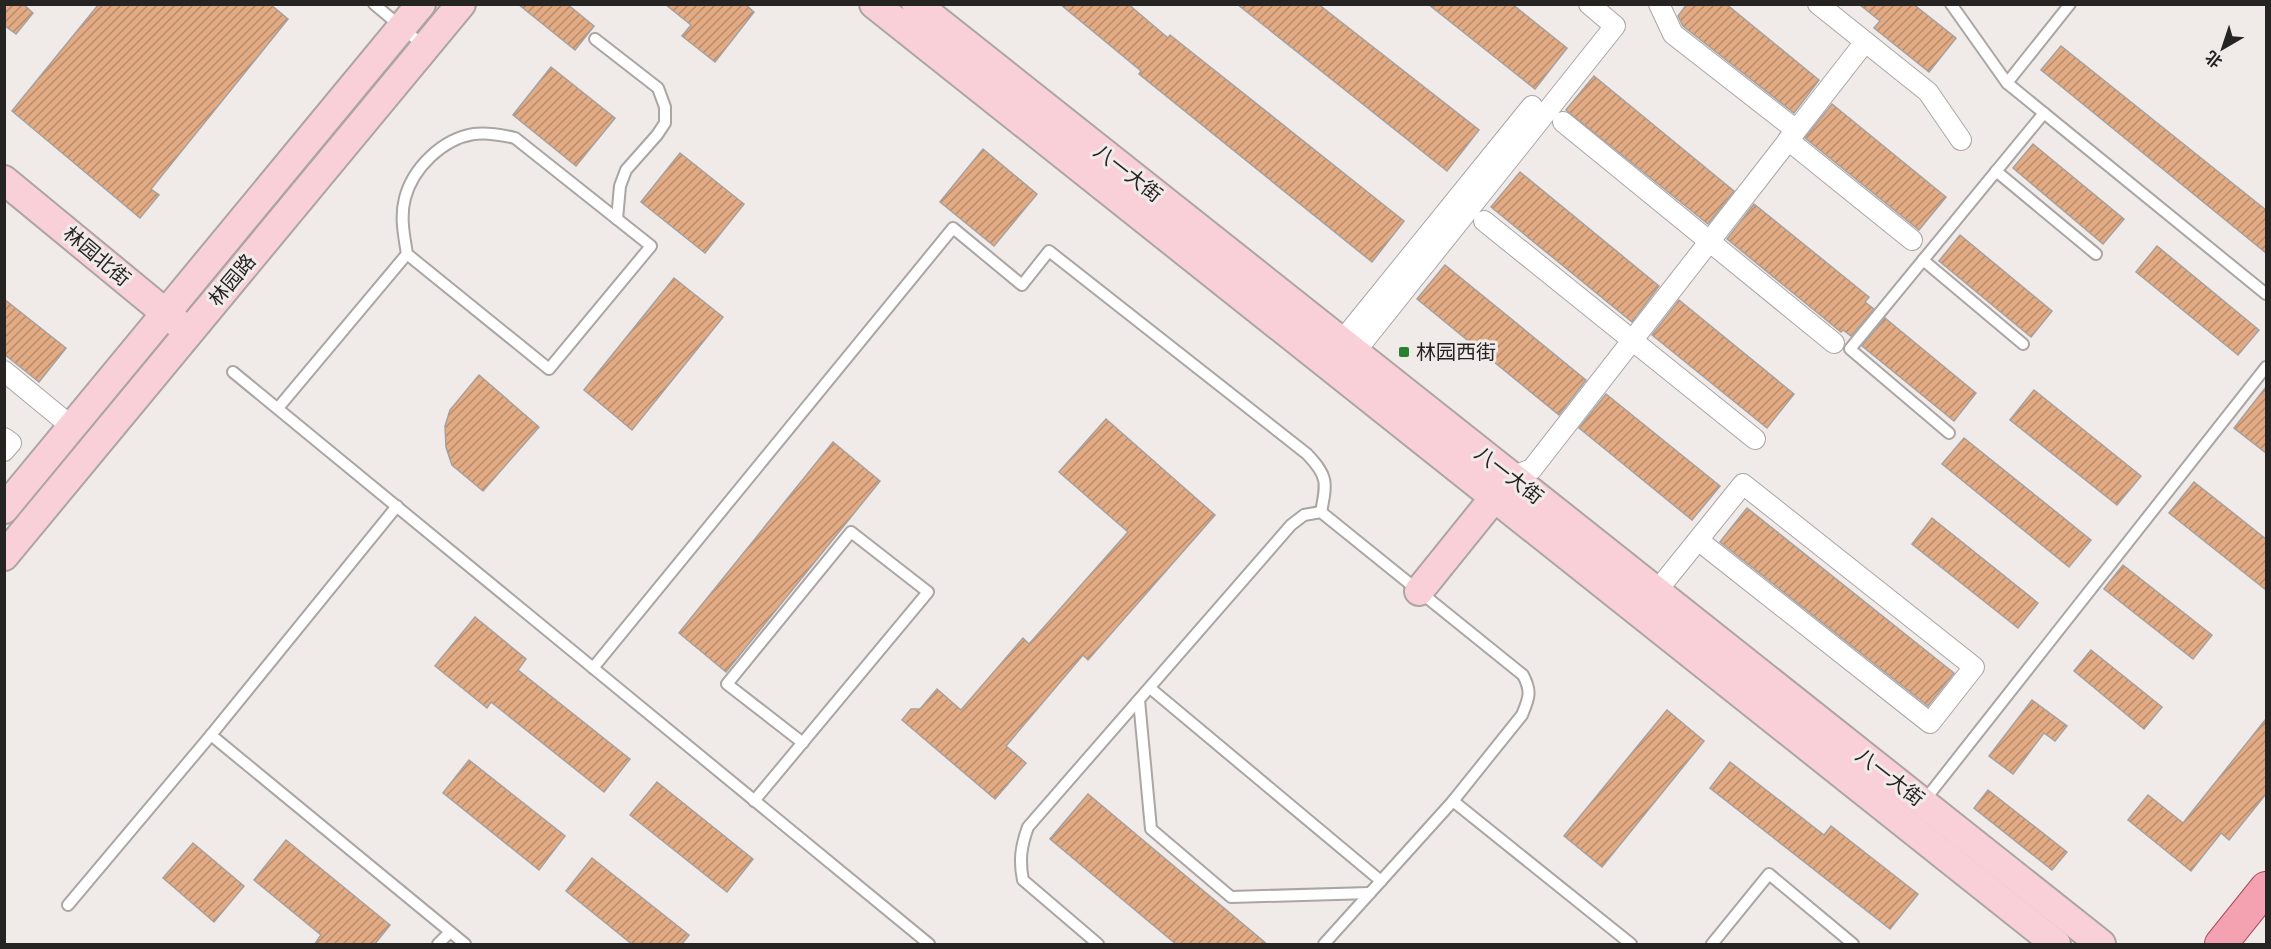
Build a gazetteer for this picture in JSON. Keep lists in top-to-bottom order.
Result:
{
  "streets": {
    "main road": ["八一大街", "林园北街", "林园路"]
  },
  "crossings": [
    ["林园北街", "林园路"]
  ],
  "places": {
    "transit": ["林园西街"]
  },
  "north": "bottom left"
}
